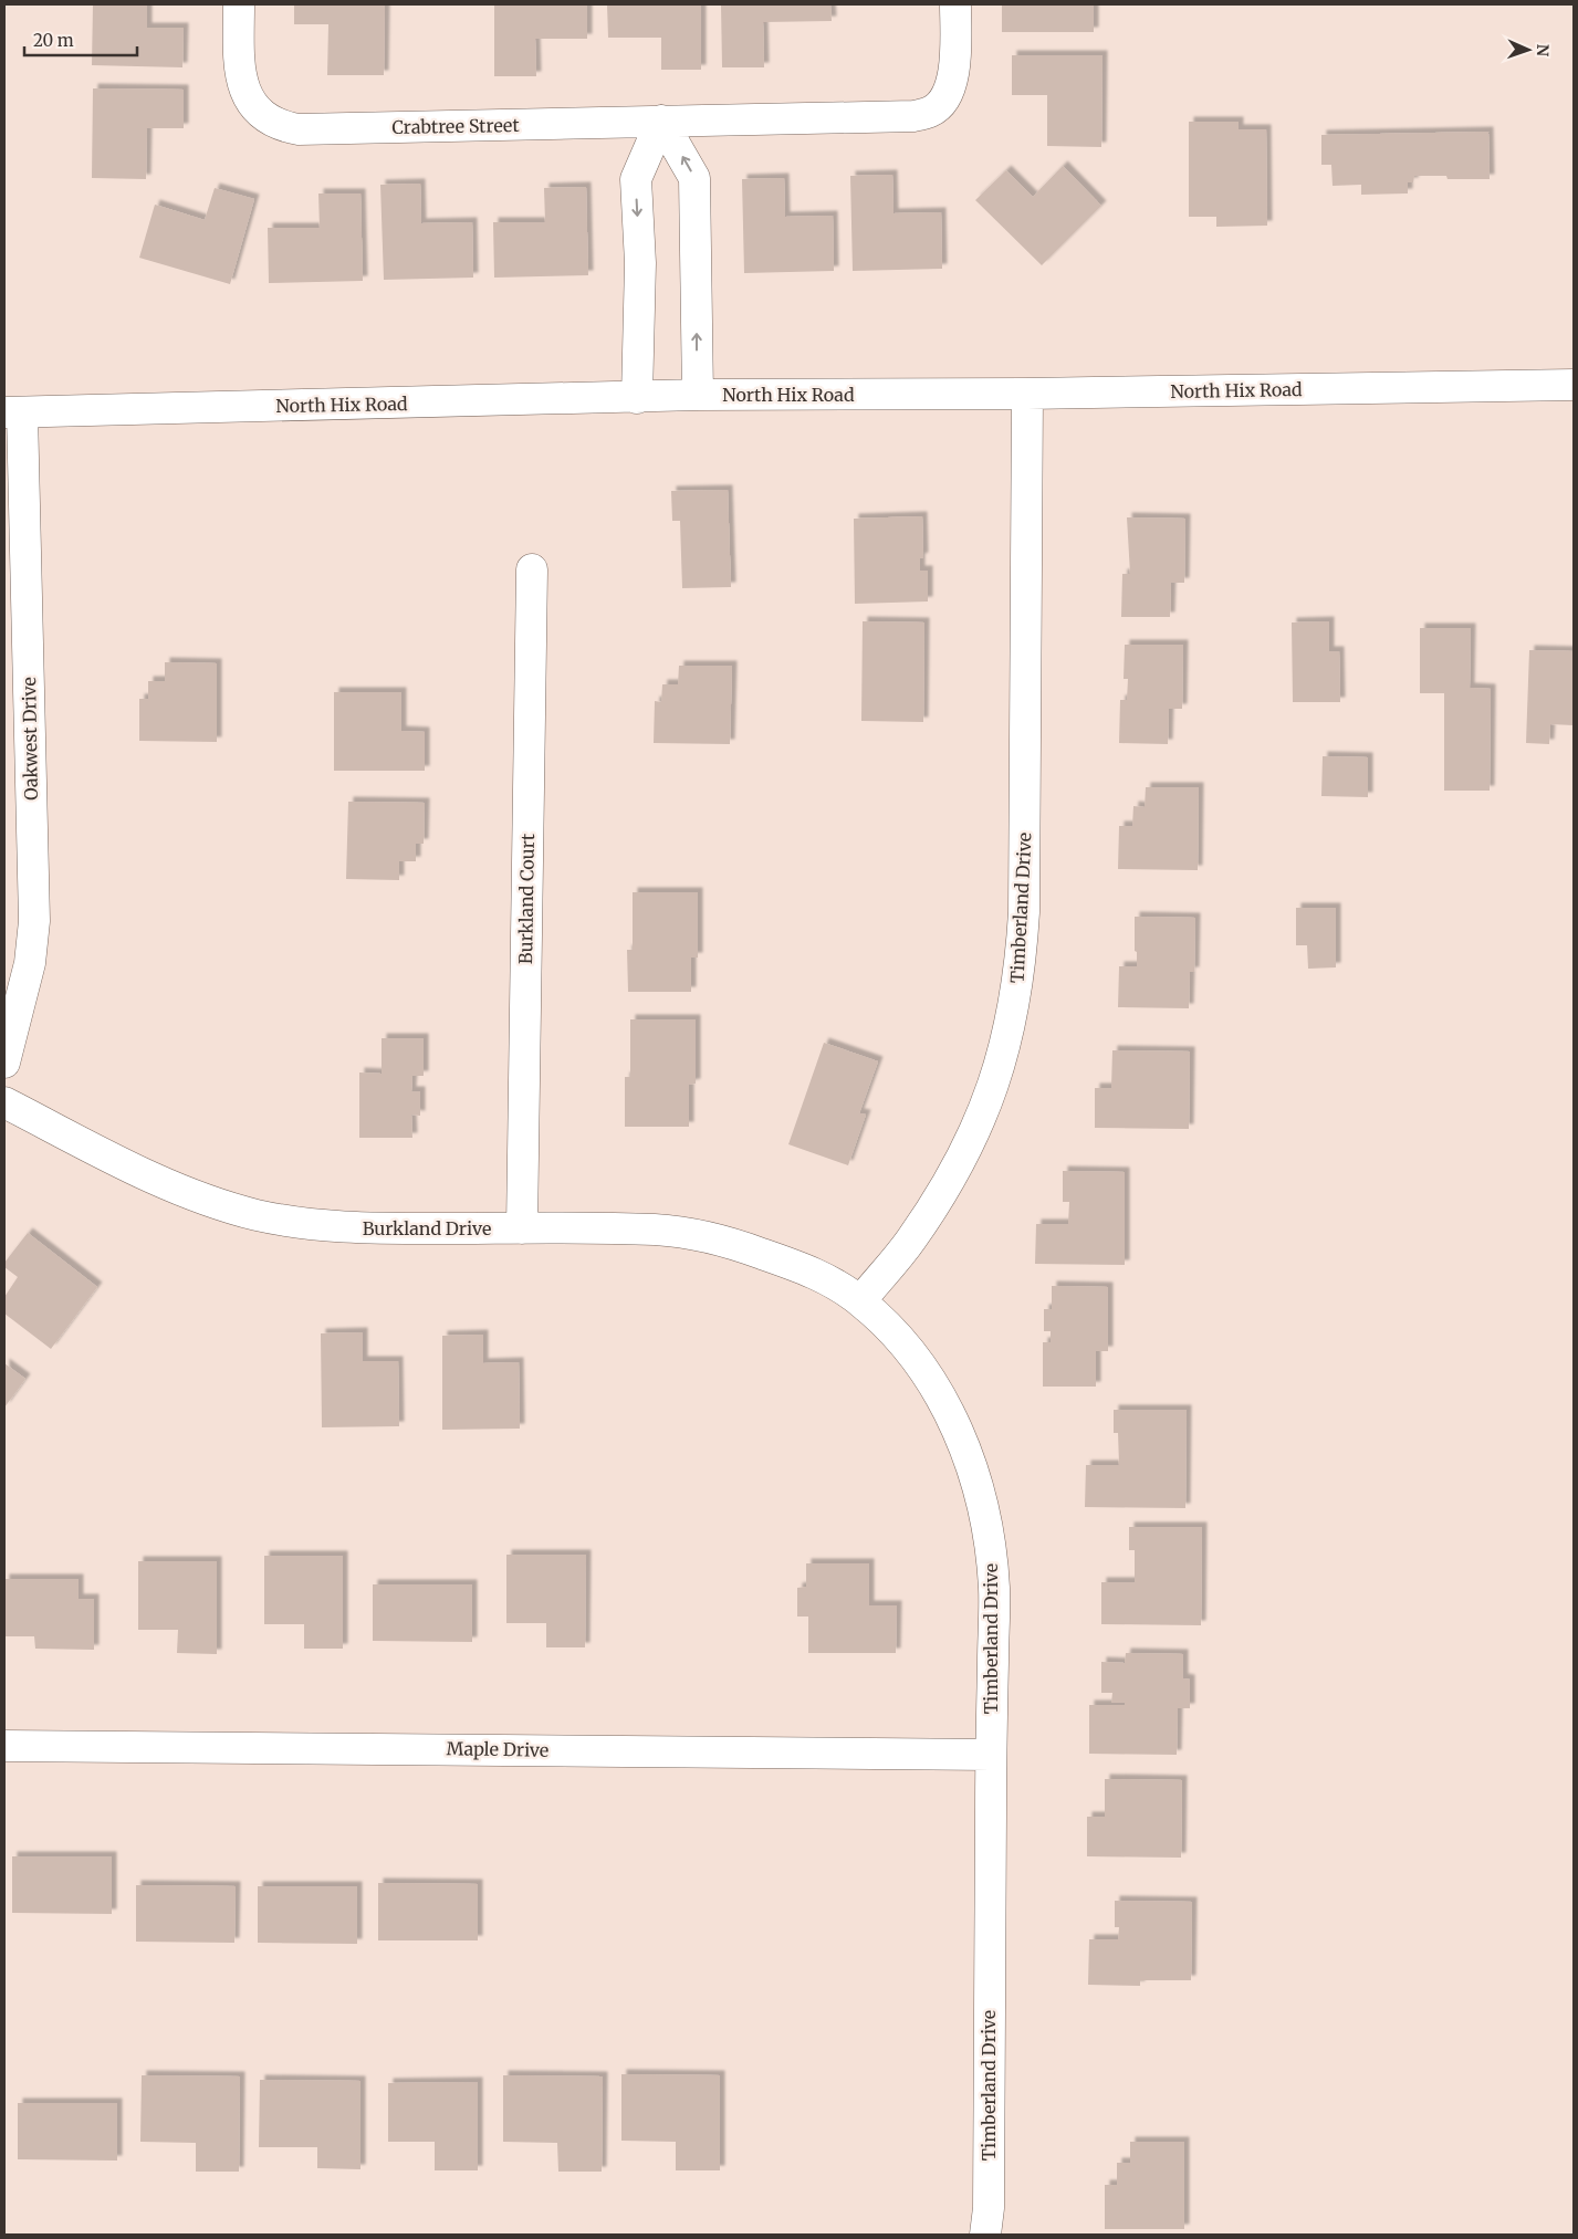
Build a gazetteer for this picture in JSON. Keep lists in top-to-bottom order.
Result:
{
  "streets": {
    "street": [
      "Crabtree Street",
      "North Hix Road",
      "Oakwest Drive",
      "Burkland Court",
      "Timberland Drive",
      "Burkland Drive",
      "Maple Drive"
    ]
  },
  "crossings": [
    ["North Hix Road", "Oakwest Drive"],
    ["North Hix Road", "Timberland Drive"],
    ["Burkland Court", "Burkland Drive"],
    ["Timberland Drive", "Burkland Drive"],
    ["Timberland Drive", "Maple Drive"]
  ],
  "scale_bar": "20 m",
  "north": "right"
}
